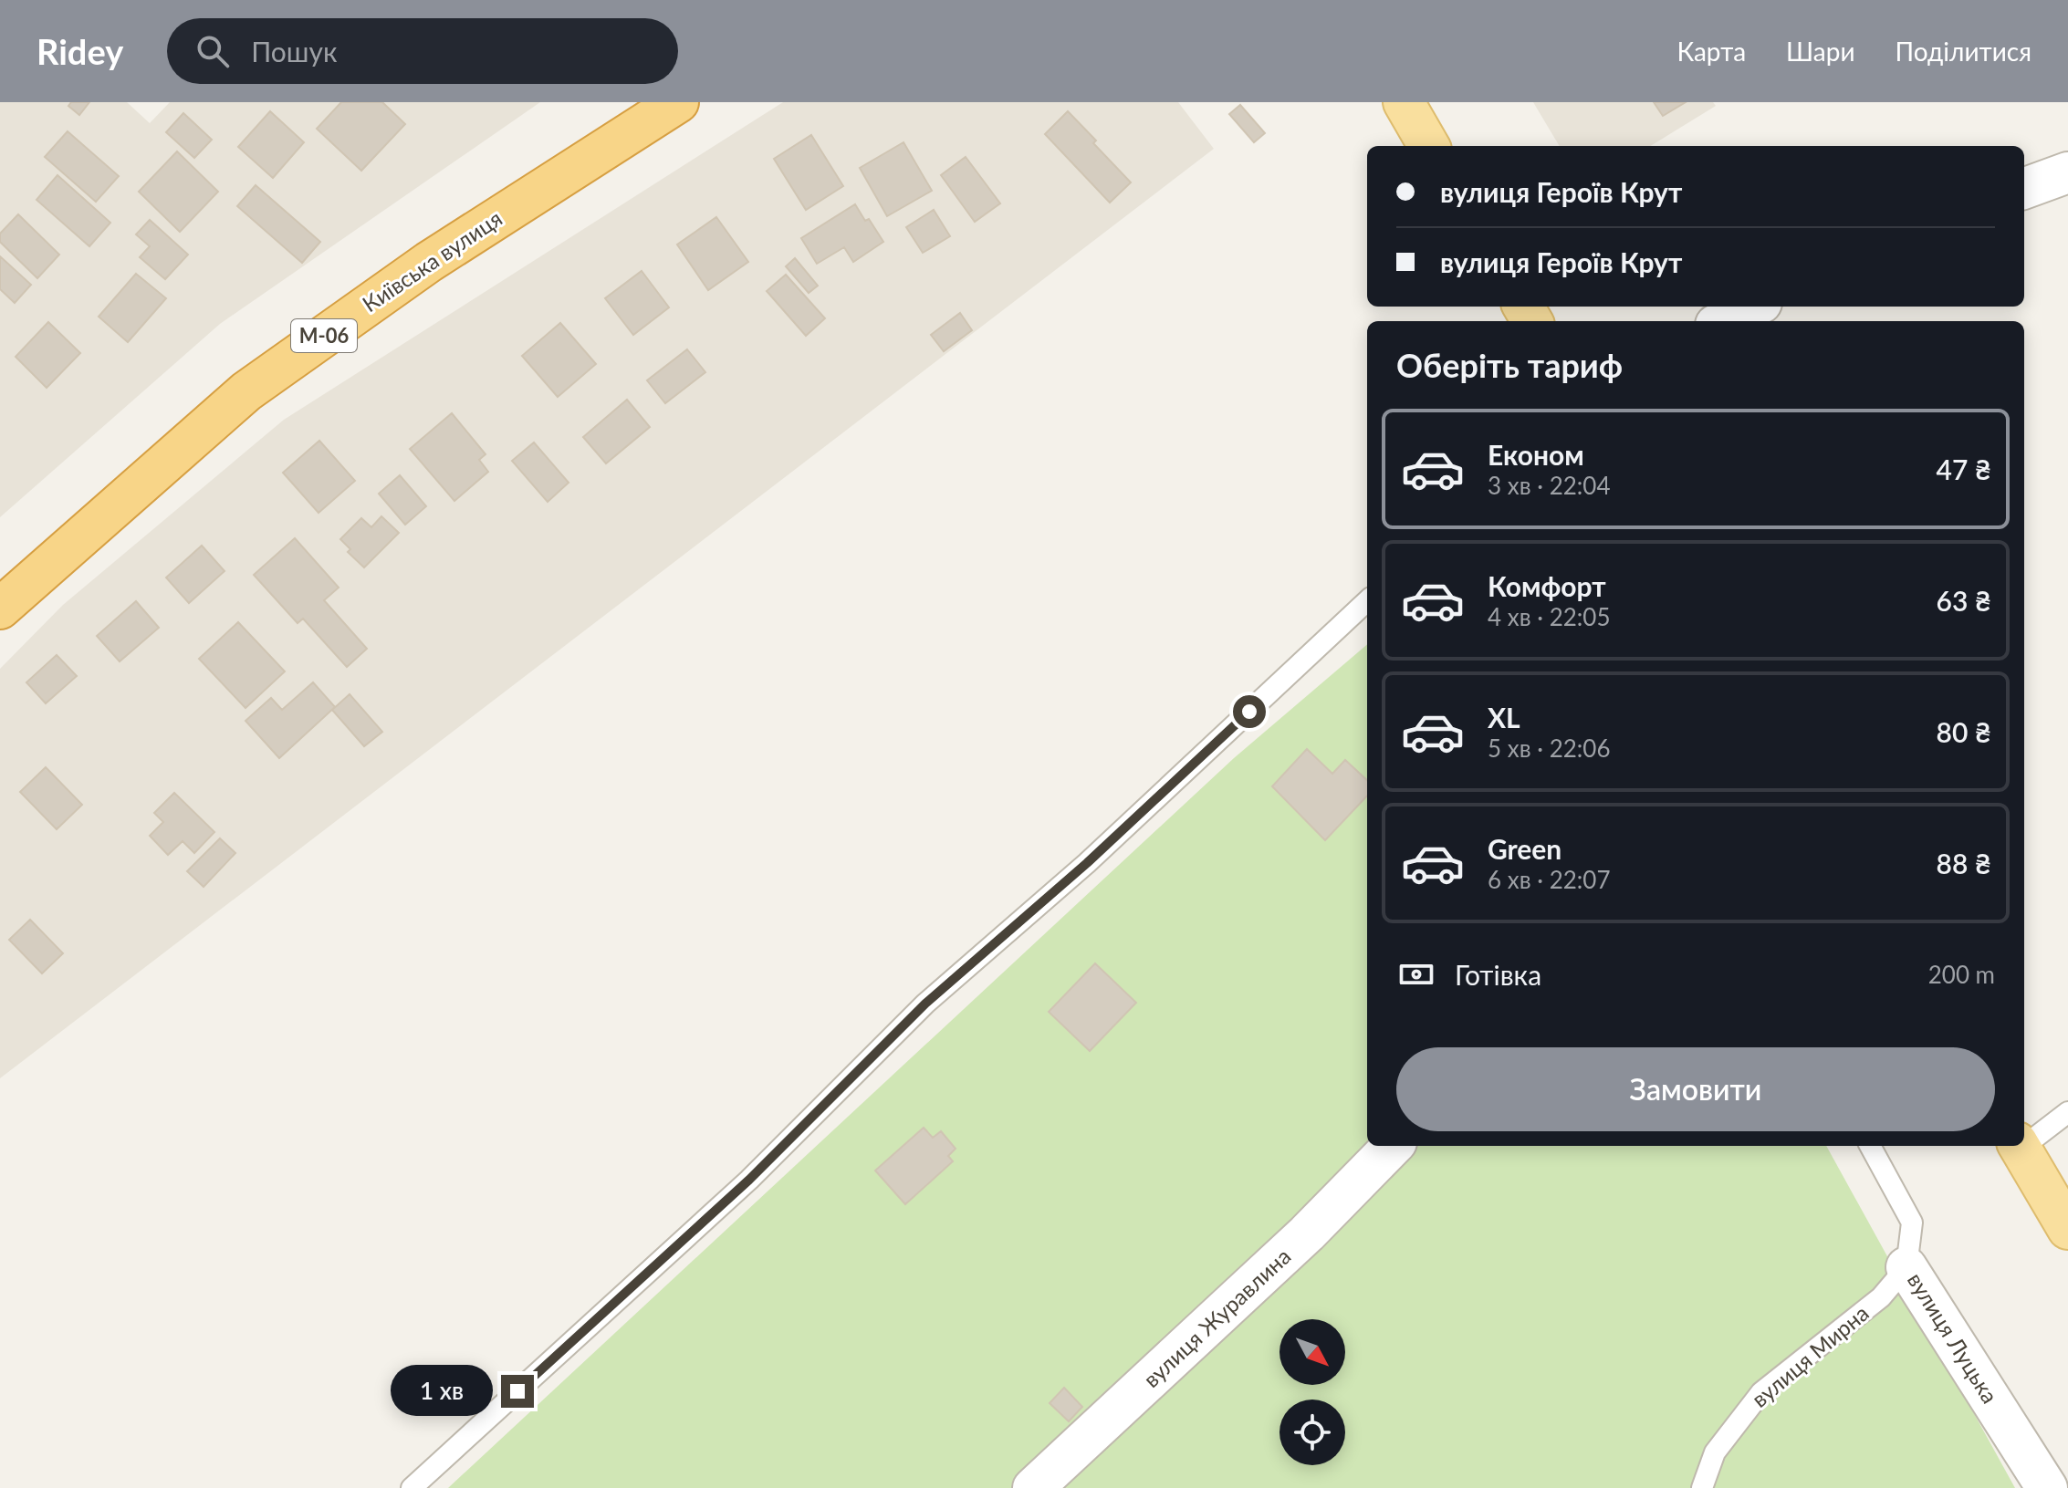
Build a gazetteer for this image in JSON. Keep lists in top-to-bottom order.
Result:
{
  "streets": {
    "highway": ["Київська вулиця", "М-06"],
    "street": ["вулиця Журавлина", "вулиця Луцька"],
    "lane": ["вулиця Мирна"]
  },
  "crossings": [
    ["вулиця Луцька", "вулиця Мирна"]
  ],
  "north": "bottom right",
  "page": {
    "header": "Ridey",
    "search": "Пошук",
    "nav": ["Карта", "Шари", "Поділитися"],
    "banner": ["вулиця Героїв Крут", "вулиця Героїв Крут"],
    "heading": "Оберіть тариф",
    "list": [
      {
        "name": "Економ",
        "note": "3 хв · 22:04",
        "value": "47 ₴"
      },
      {
        "name": "Комфорт",
        "note": "4 хв · 22:05",
        "value": "63 ₴"
      },
      {
        "name": "XL",
        "note": "5 хв · 22:06",
        "value": "80 ₴"
      },
      {
        "name": "Green",
        "note": "6 хв · 22:07",
        "value": "88 ₴"
      }
    ],
    "pay": ["Готівка", "200 m"],
    "buttons": "Замовити",
    "bubble": "1 хв"
  }
}
